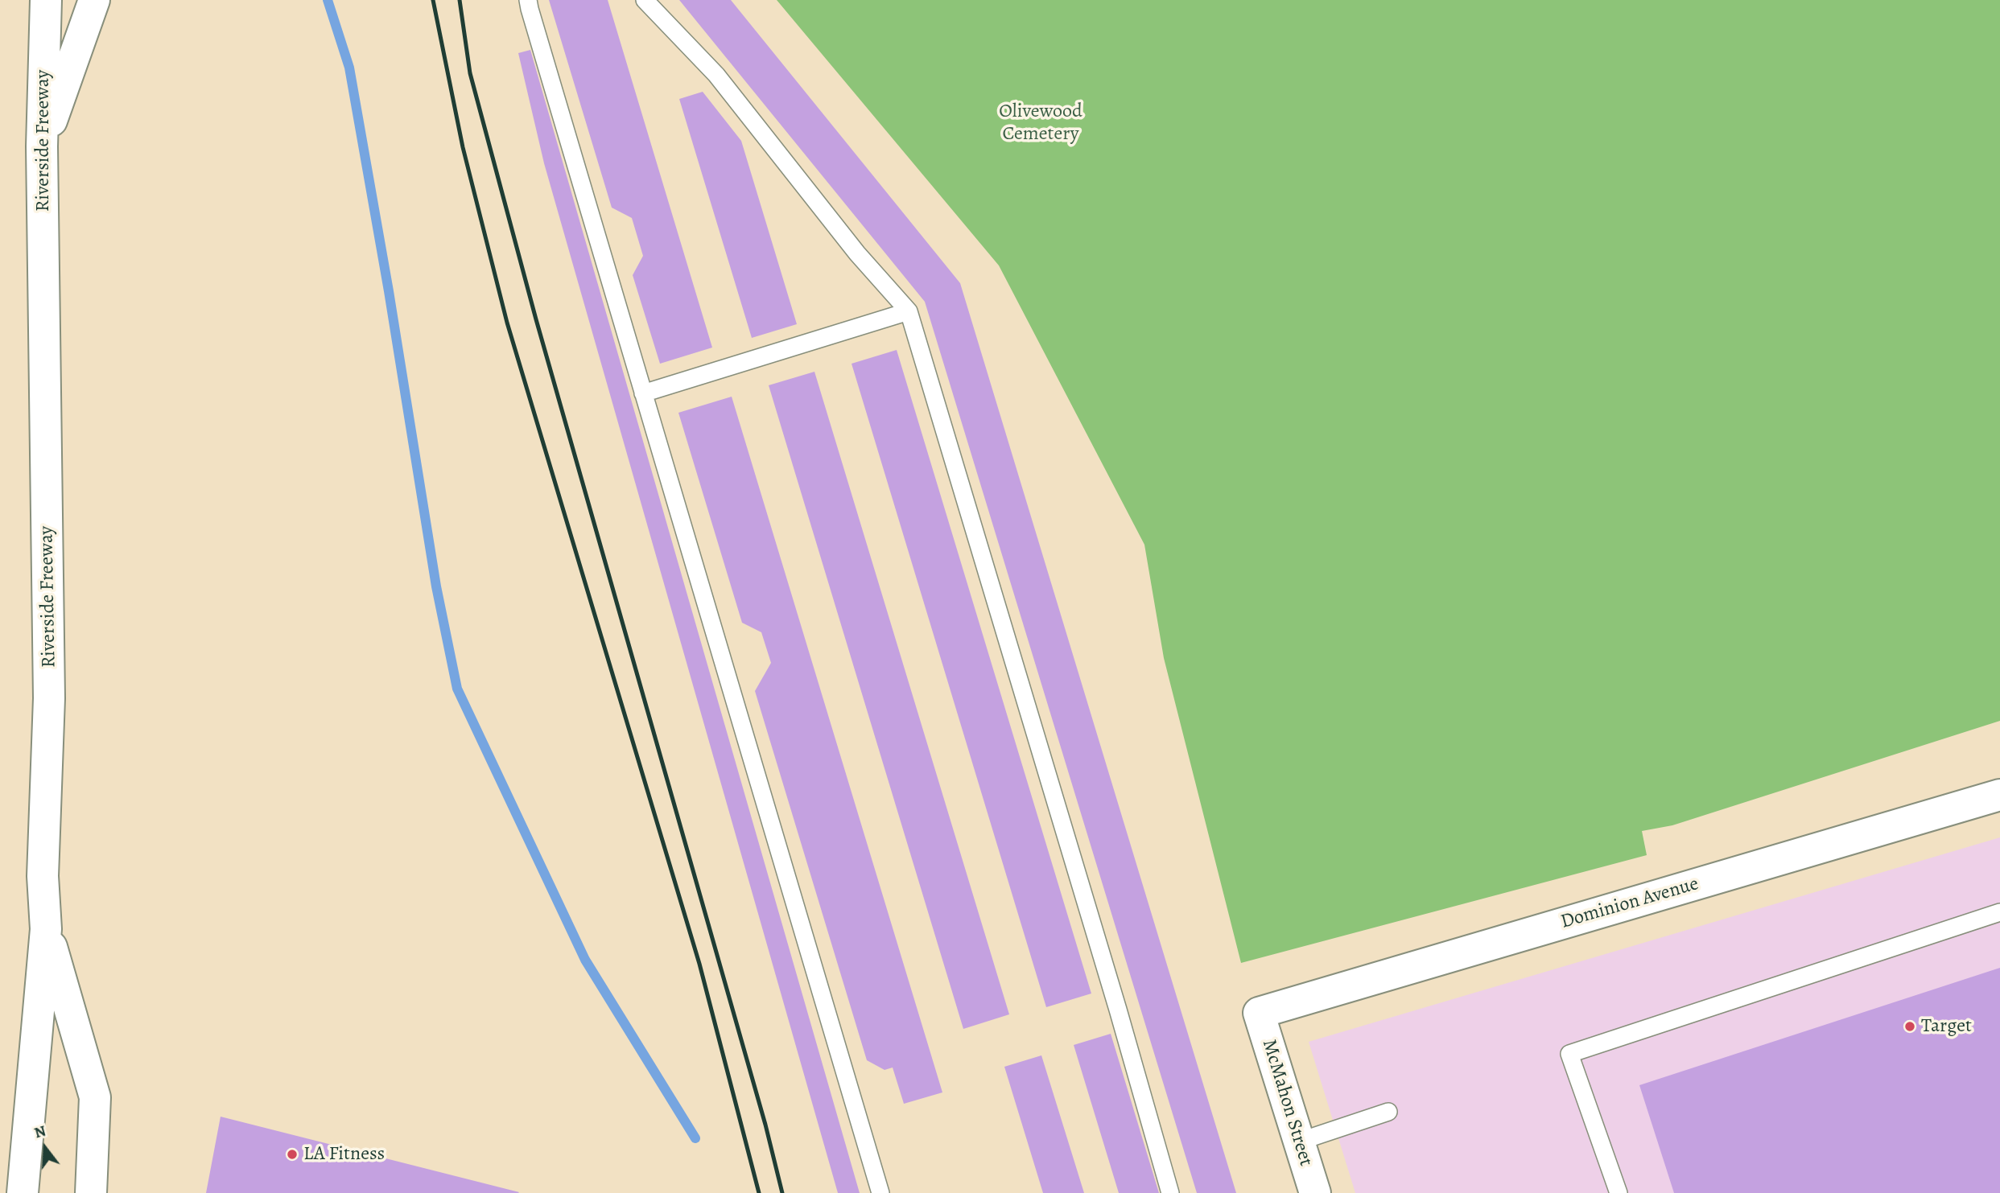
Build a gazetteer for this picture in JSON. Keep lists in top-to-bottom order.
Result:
{
  "streets": {
    "main road": ["Riverside Freeway", "Dominion Avenue", "McMahon Street"]
  },
  "crossings": [
    ["Dominion Avenue", "McMahon Street"]
  ],
  "parks": ["Olivewood Cemetery"],
  "places": ["Target", "LA Fitness"],
  "north": "top"
}
